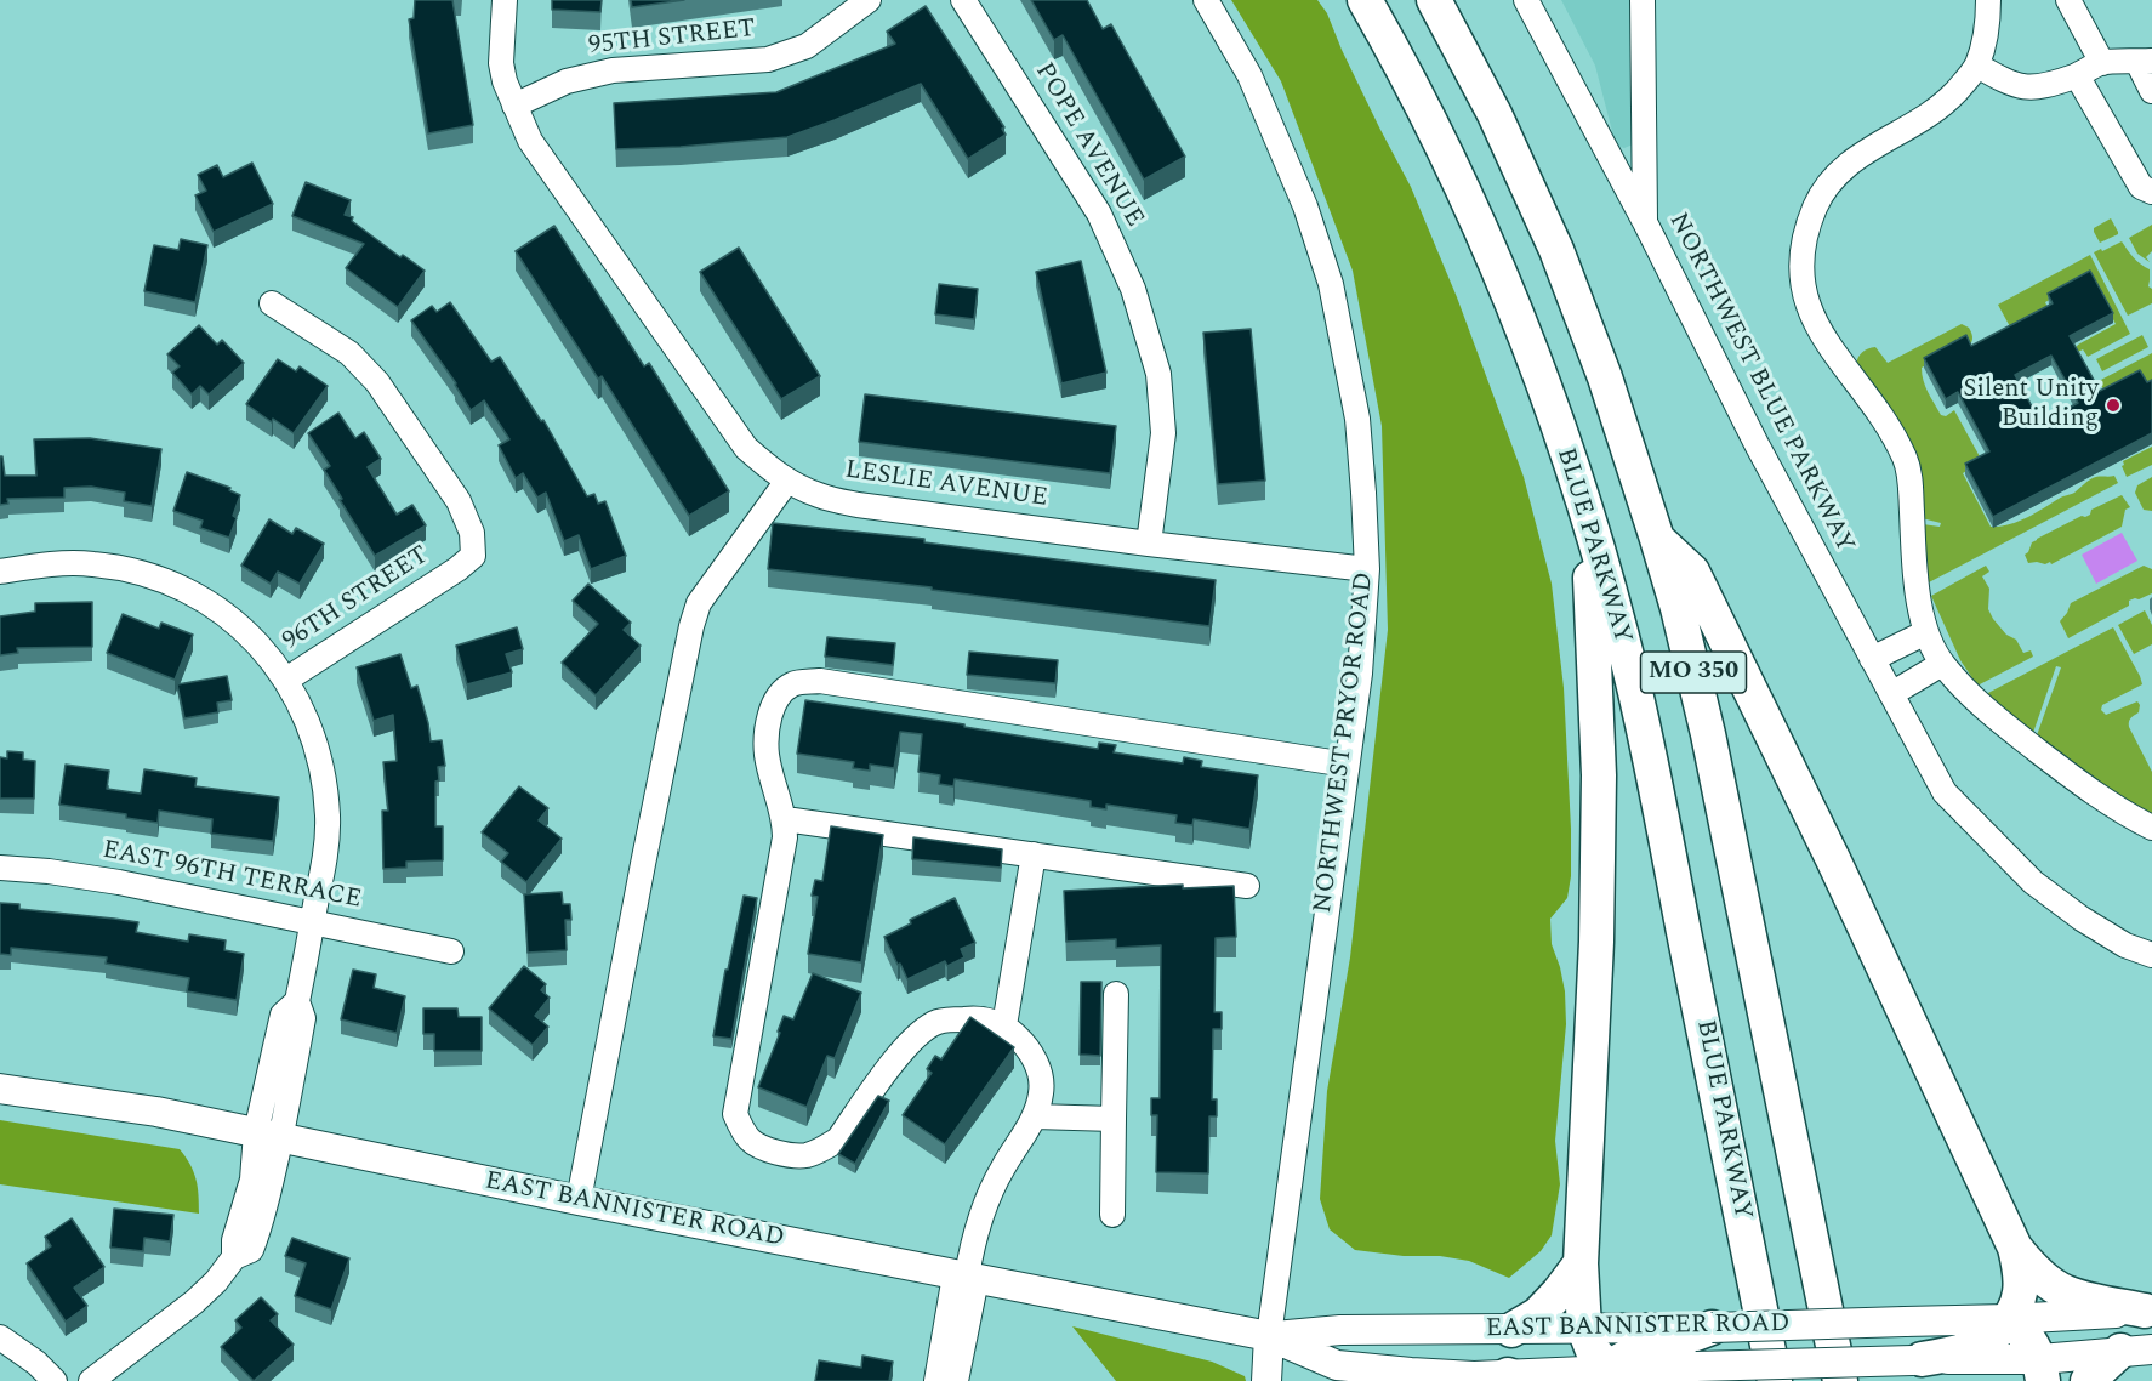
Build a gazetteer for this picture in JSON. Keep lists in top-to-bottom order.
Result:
{
  "streets": {
    "highway": ["BLUE PARKWAY", "MO 350"],
    "main road": ["NORTHWEST PRYOR ROAD", "EAST BANNISTER ROAD"],
    "street": [
      "95TH STREET",
      "POPE AVENUE",
      "NORTHWEST BLUE PARKWAY",
      "LESLIE AVENUE",
      "96TH STREET",
      "EAST 96TH TERRACE"
    ]
  },
  "crossings": [
    ["95TH STREET", "LESLIE AVENUE"],
    ["POPE AVENUE", "LESLIE AVENUE"],
    ["LESLIE AVENUE", "NORTHWEST PRYOR ROAD"],
    ["NORTHWEST PRYOR ROAD", "EAST BANNISTER ROAD"]
  ],
  "places": ["Silent Unity Building"]
}
